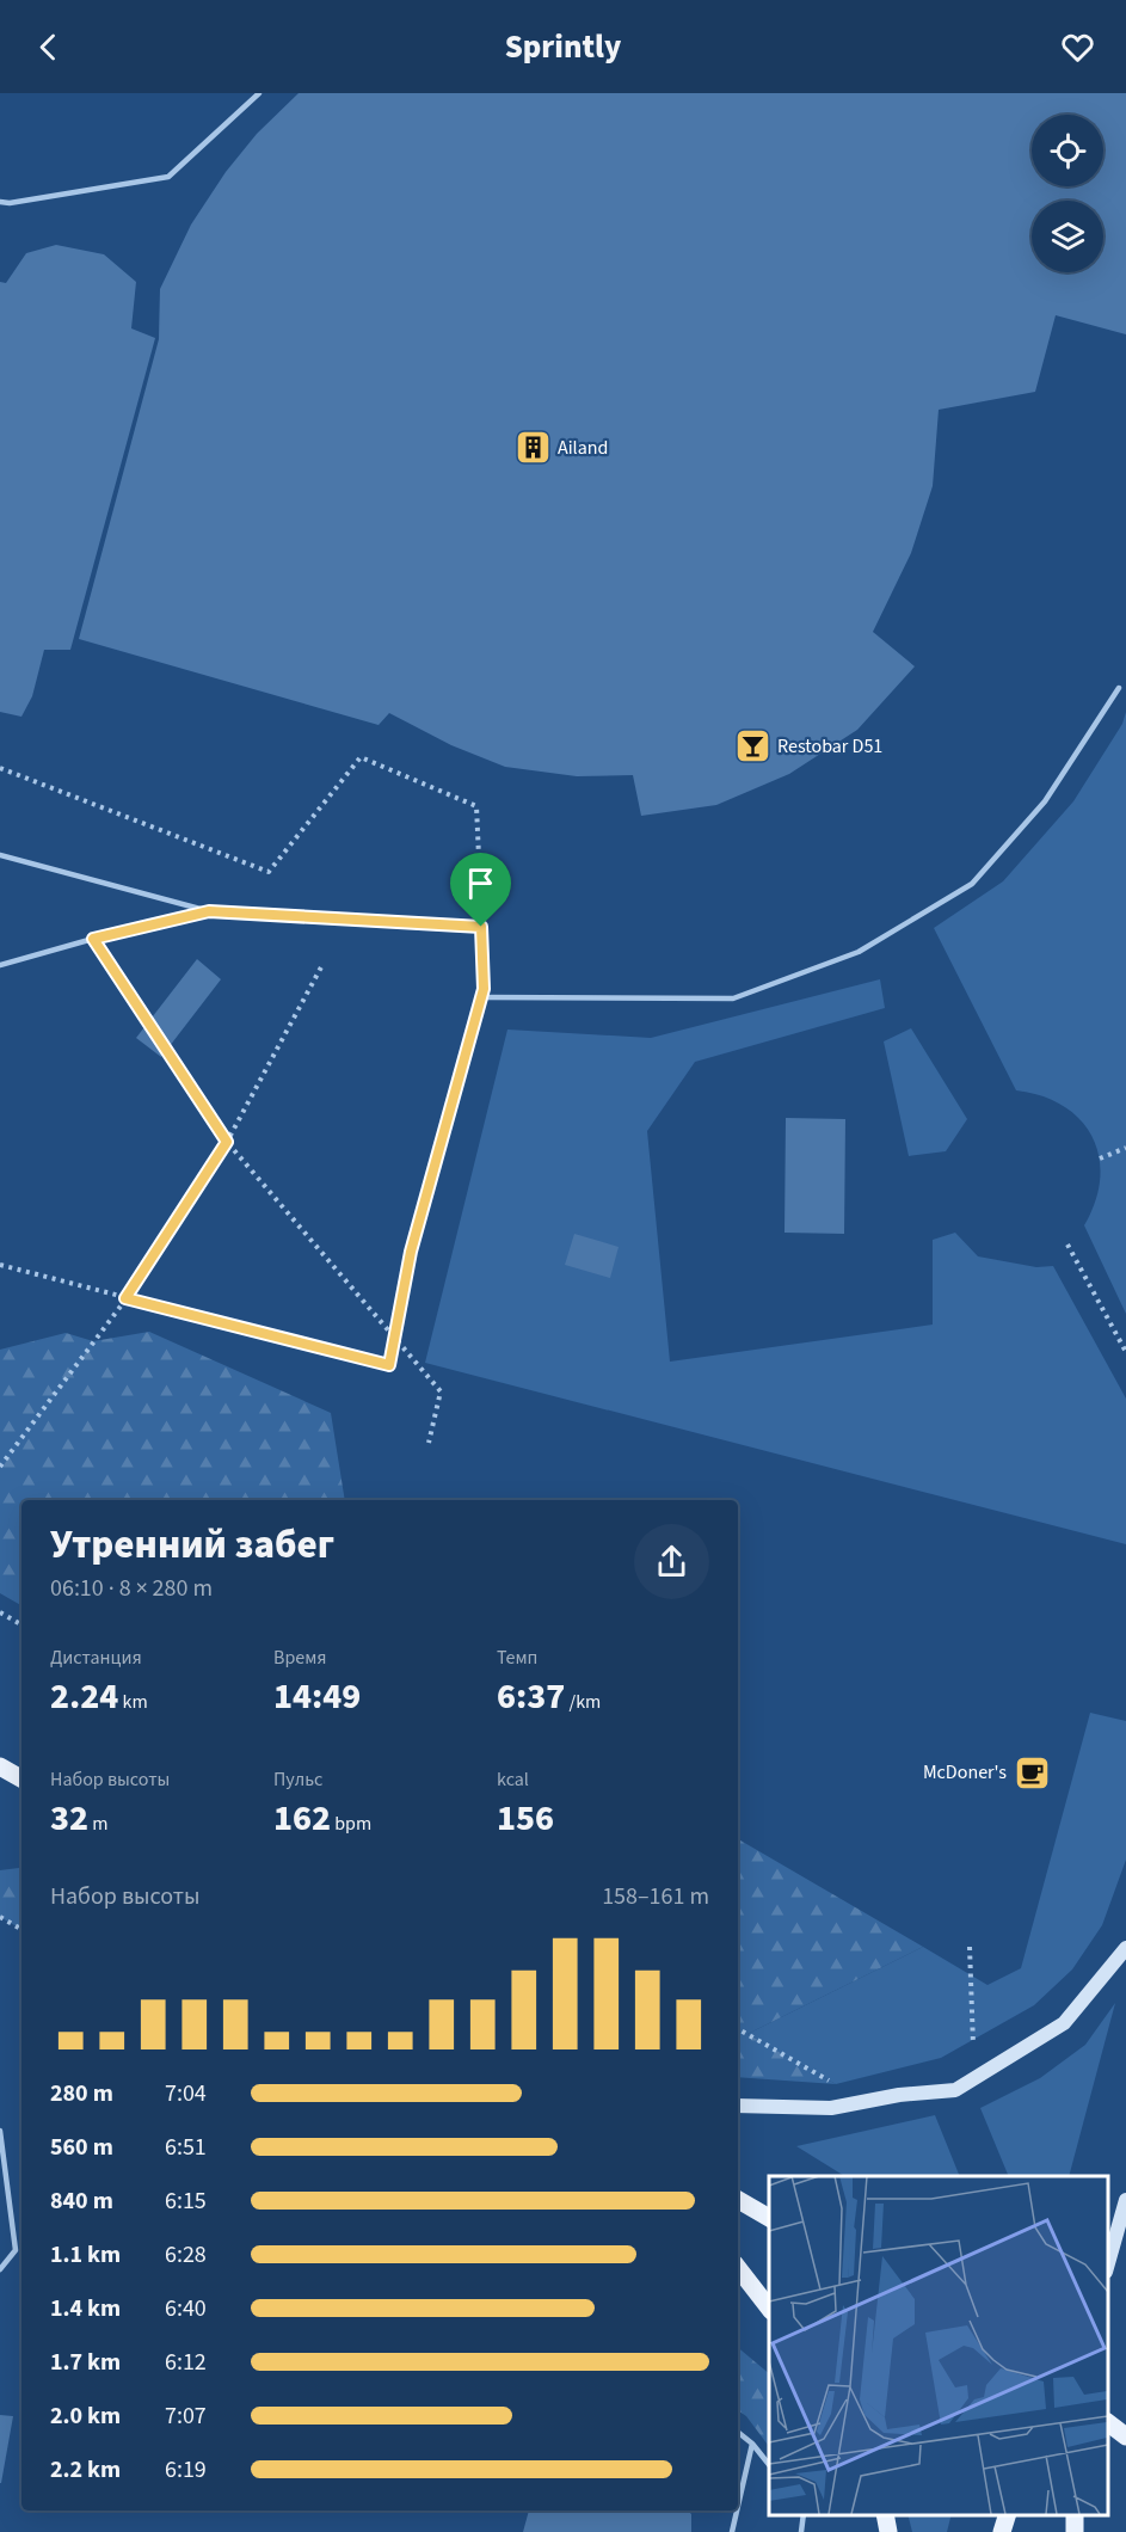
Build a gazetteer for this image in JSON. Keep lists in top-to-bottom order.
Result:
{
  "places": {
    "building": ["Ailand"],
    "bar": ["Restobar D51"],
    "cafe": ["McDoner's"]
  },
  "page": {
    "header": "Sprintly",
    "heading": ["Утренний забег", "06:10 · 8 × 280 m"],
    "stats": [
      ["Дистанция", "2.24 km"],
      ["Время", "14:49"],
      ["Темп", "6:37 /km"],
      ["Набор высоты", "32 m"],
      ["Пульс", "162 bpm"],
      ["kcal", "156"]
    ],
    "chart": ["Набор высоты", "158–161 m"],
    "list": [
      {
        "name": "280 m",
        "note": "7:04"
      },
      {
        "name": "560 m",
        "note": "6:51"
      },
      {
        "name": "840 m",
        "note": "6:15"
      },
      {
        "name": "1.1 km",
        "note": "6:28"
      },
      {
        "name": "1.4 km",
        "note": "6:40"
      },
      {
        "name": "1.7 km",
        "note": "6:12"
      },
      {
        "name": "2.0 km",
        "note": "7:07"
      },
      {
        "name": "2.2 km",
        "note": "6:19"
      }
    ]
  }
}
